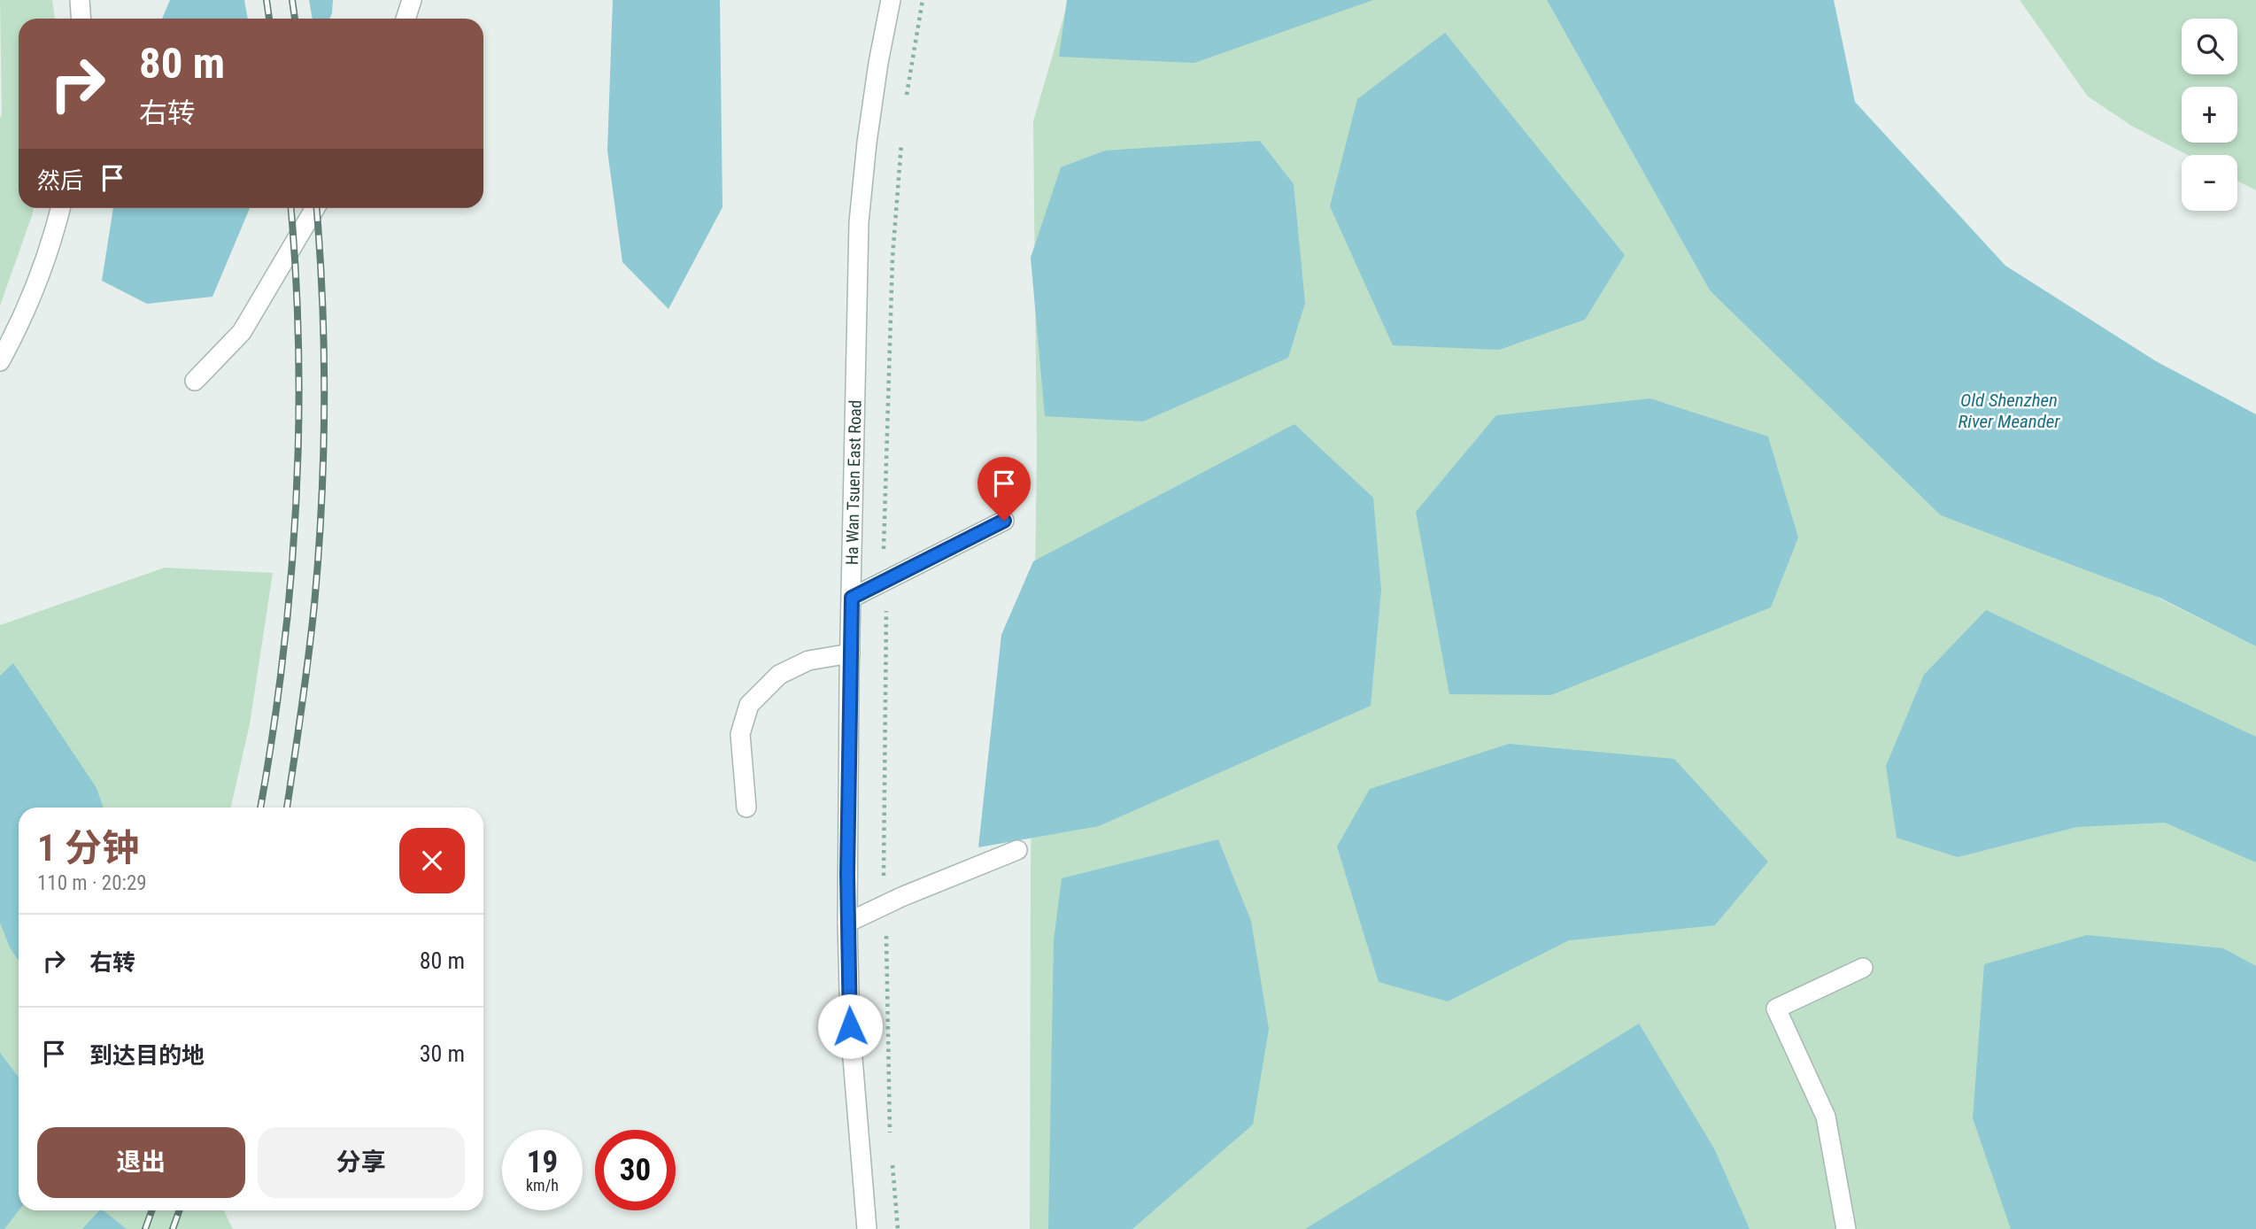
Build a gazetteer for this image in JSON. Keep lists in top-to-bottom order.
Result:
{
  "streets": {
    "street": ["Ha Wan Tsuen East Road"]
  },
  "water": ["Old Shenzhen River Meander"],
  "page": {
    "map_buttons": ["+", "−"],
    "turn": ["80 m", "右转"],
    "then": "然后",
    "heading": ["1 分钟", "110 m · 20:29"],
    "list": [
      {
        "name": "右转",
        "value": "80 m"
      },
      {
        "name": "到达目的地",
        "value": "30 m"
      }
    ],
    "buttons": ["退出", "分享"],
    "speed": "19 km/h",
    "limit": "30"
  }
}
